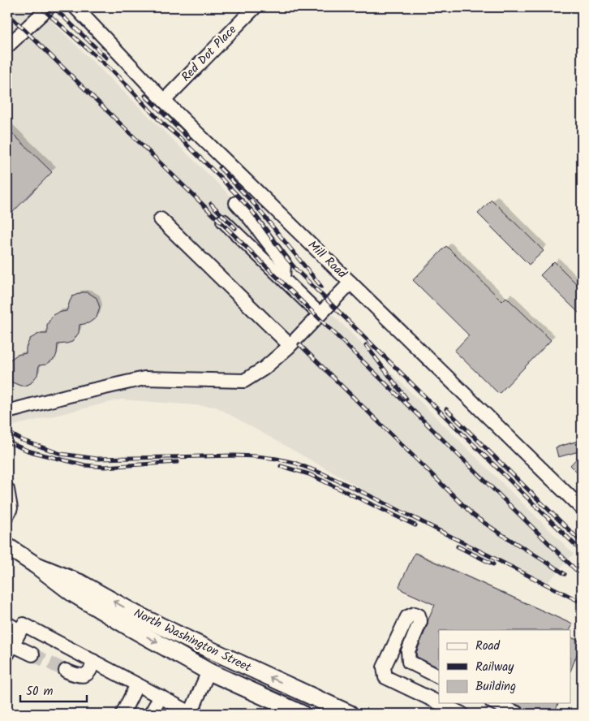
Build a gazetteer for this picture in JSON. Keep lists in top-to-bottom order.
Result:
{
  "streets": {
    "main road": ["North Washington Street"],
    "street": ["Red Dot Place", "Mill Road"]
  },
  "crossings": [
    ["Red Dot Place", "Mill Road"]
  ],
  "legend": ["Road", "Railway", "Building"],
  "scale_bar": "50 m"
}
